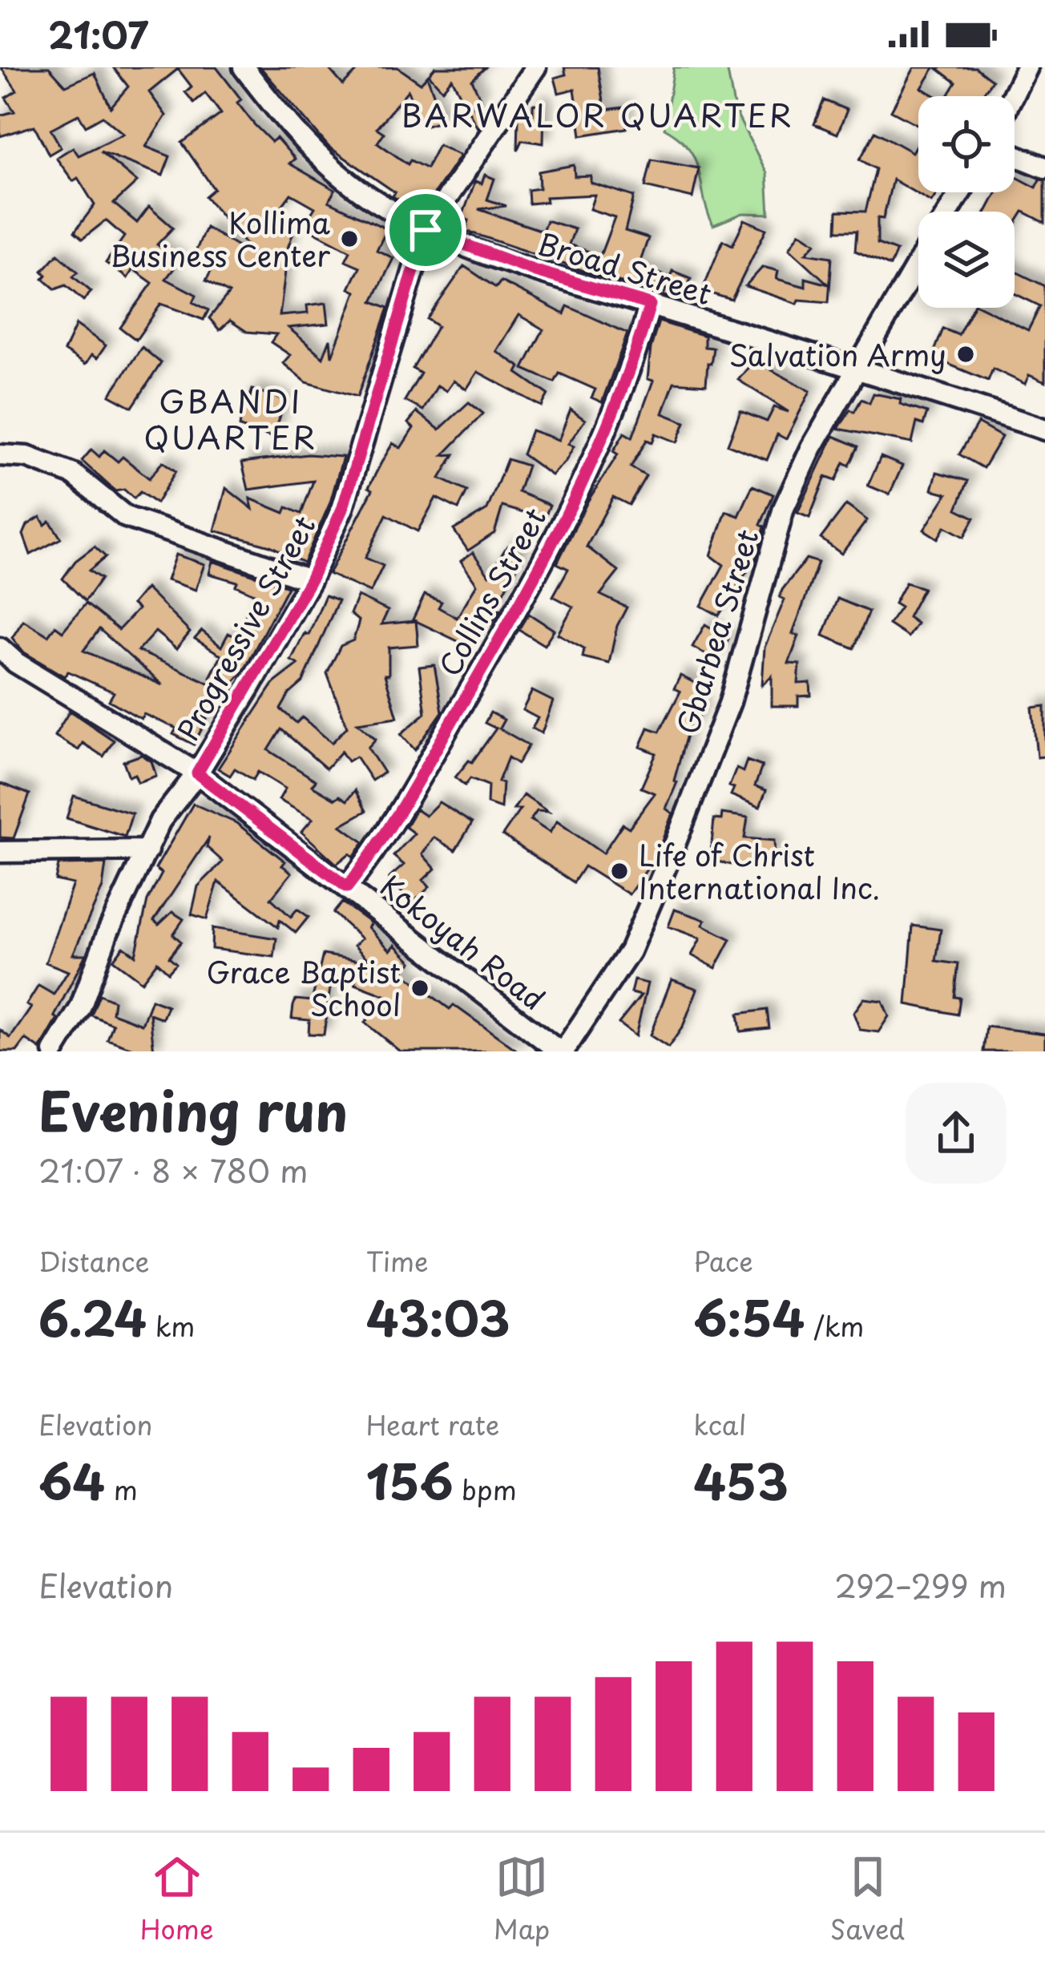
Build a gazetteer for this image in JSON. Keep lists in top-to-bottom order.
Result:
{
  "streets": {
    "street": [
      "Broad Street",
      "Collins Street",
      "Progressive Street",
      "Gbarbea Street",
      "Kokoyah Road"
    ]
  },
  "crossings": [
    ["Broad Street", "Collins Street"],
    ["Broad Street", "Progressive Street"],
    ["Broad Street", "Gbarbea Street"],
    ["Collins Street", "Kokoyah Road"],
    ["Progressive Street", "Kokoyah Road"],
    ["Gbarbea Street", "Kokoyah Road"]
  ],
  "districts": ["BARWALOR QUARTER", "GBANDI QUARTER"],
  "places": [
    "Kollima Business Center",
    "Salvation Army",
    "Life of Christ International Inc.",
    "Grace Baptist School"
  ],
  "page": {
    "status": "21:07",
    "heading": ["Evening run", "21:07 · 8 × 780 m"],
    "stats": [
      ["Distance", "6.24 km"],
      ["Time", "43:03"],
      ["Pace", "6:54 /km"],
      ["Elevation", "64 m"],
      ["Heart rate", "156 bpm"],
      ["kcal", "453"]
    ],
    "chart": ["Elevation", "292–299 m"],
    "tabs": ["Home", "Map", "Saved"]
  }
}
